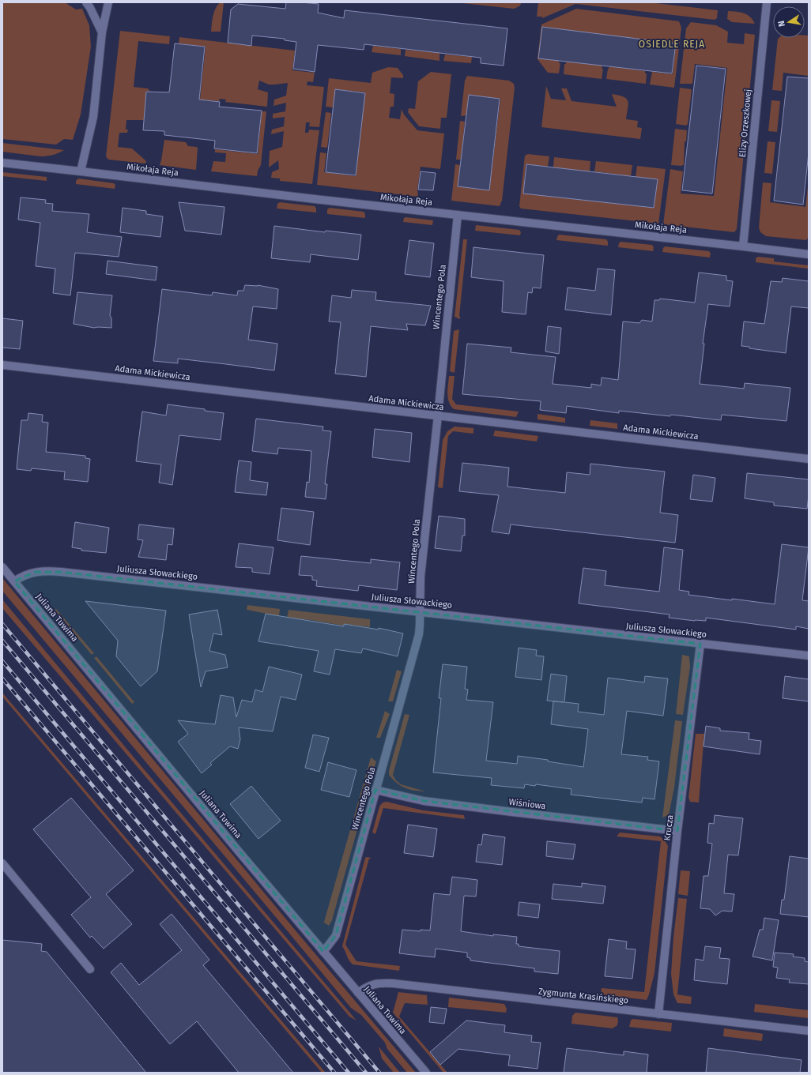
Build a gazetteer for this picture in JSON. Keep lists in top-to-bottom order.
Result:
{
  "streets": {
    "street": [
      "Elizy Orzeszkowej",
      "Mikołaja Reja",
      "Wincentego Pola",
      "Adama Mickiewicza",
      "Juliusza Słowackiego",
      "Juliana Tuwima",
      "Wiśniowa",
      "Krucza",
      "Zygmunta Krasińskiego"
    ]
  },
  "crossings": [
    ["Elizy Orzeszkowej", "Mikołaja Reja"],
    ["Mikołaja Reja", "Wincentego Pola"],
    ["Wincentego Pola", "Adama Mickiewicza"],
    ["Wincentego Pola", "Juliusza Słowackiego"],
    ["Wincentego Pola", "Juliana Tuwima"],
    ["Wincentego Pola", "Wiśniowa"],
    ["Juliusza Słowackiego", "Juliana Tuwima"],
    ["Juliusza Słowackiego", "Krucza"],
    ["Juliana Tuwima", "Zygmunta Krasińskiego"],
    ["Wiśniowa", "Krucza"],
    ["Krucza", "Zygmunta Krasińskiego"]
  ],
  "districts": ["OSIEDLE REJA"],
  "north": "left"
}
